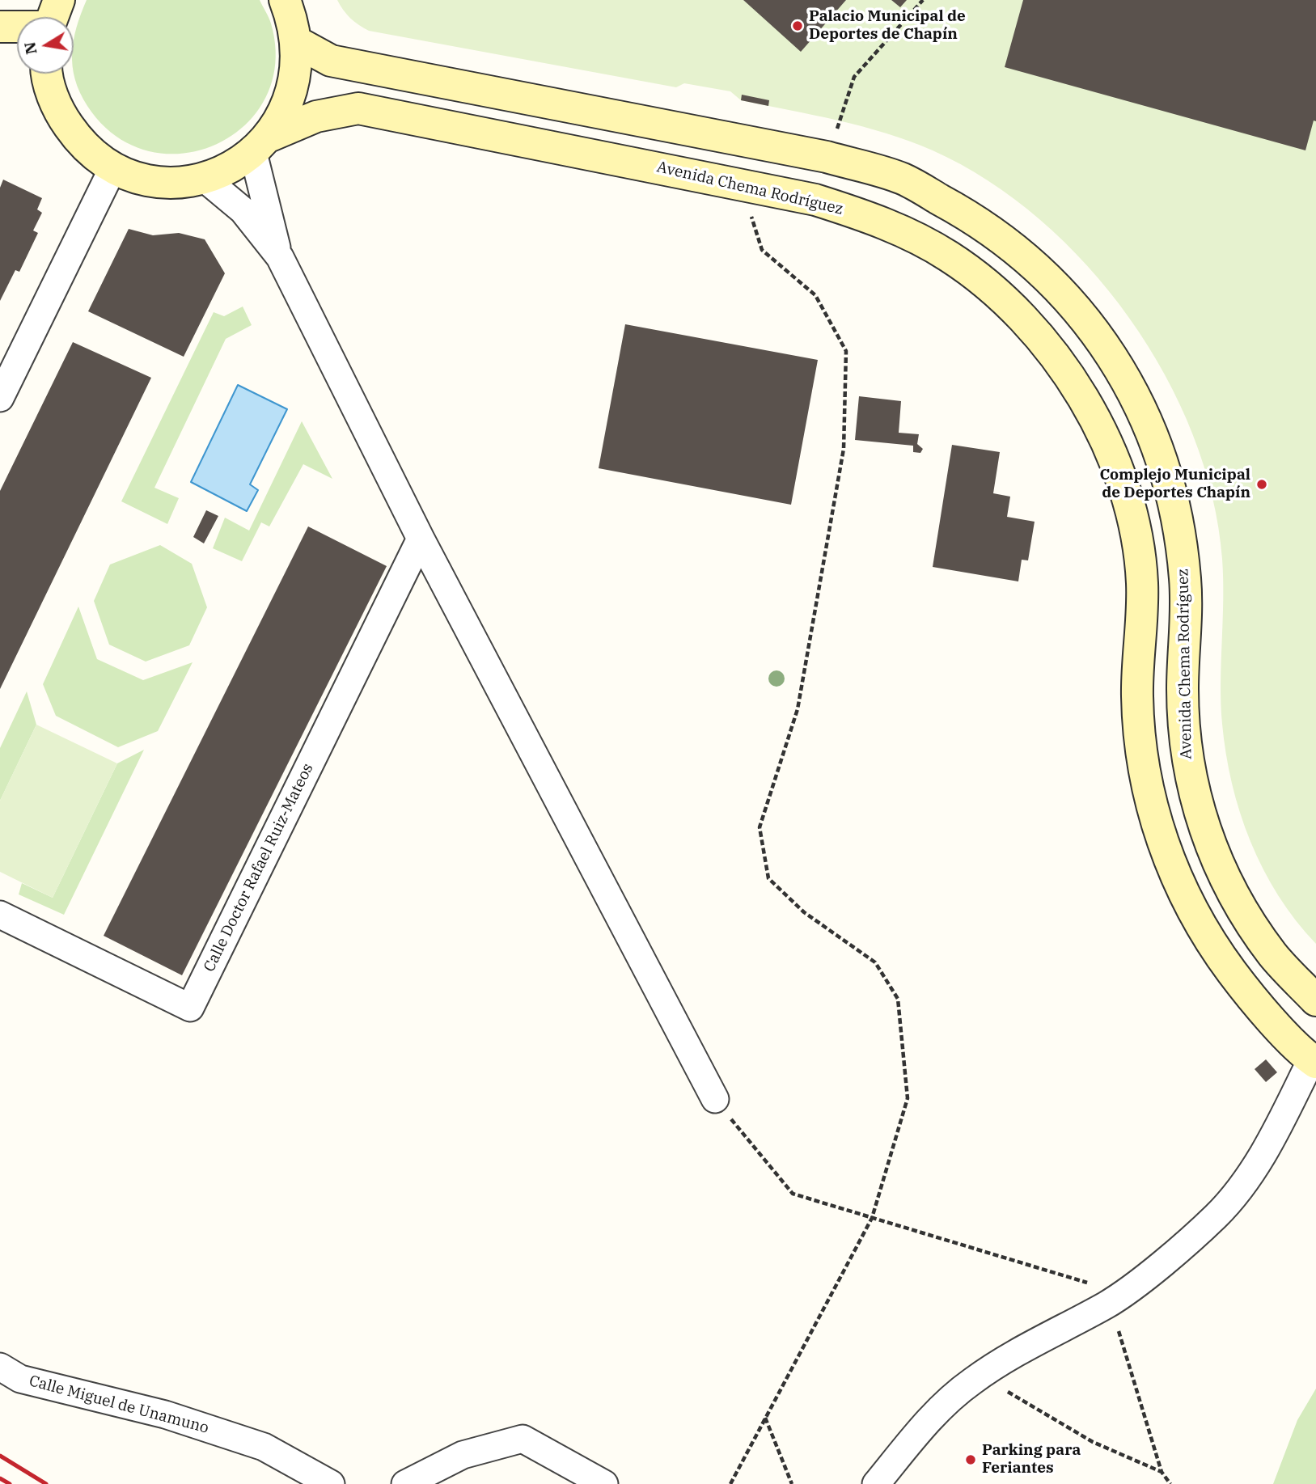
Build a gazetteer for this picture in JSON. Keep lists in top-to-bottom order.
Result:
{
  "streets": {
    "main road": ["Avenida Chema Rodríguez"],
    "street": ["Calle Doctor Rafael Ruiz-Mateos", "Calle Miguel de Unamuno"]
  },
  "places": ["Palacio Municipal de Deportes de Chapín", "Complejo Municipal de Deportes Chapín", "Parking para Feriantes"],
  "north": "left"
}
